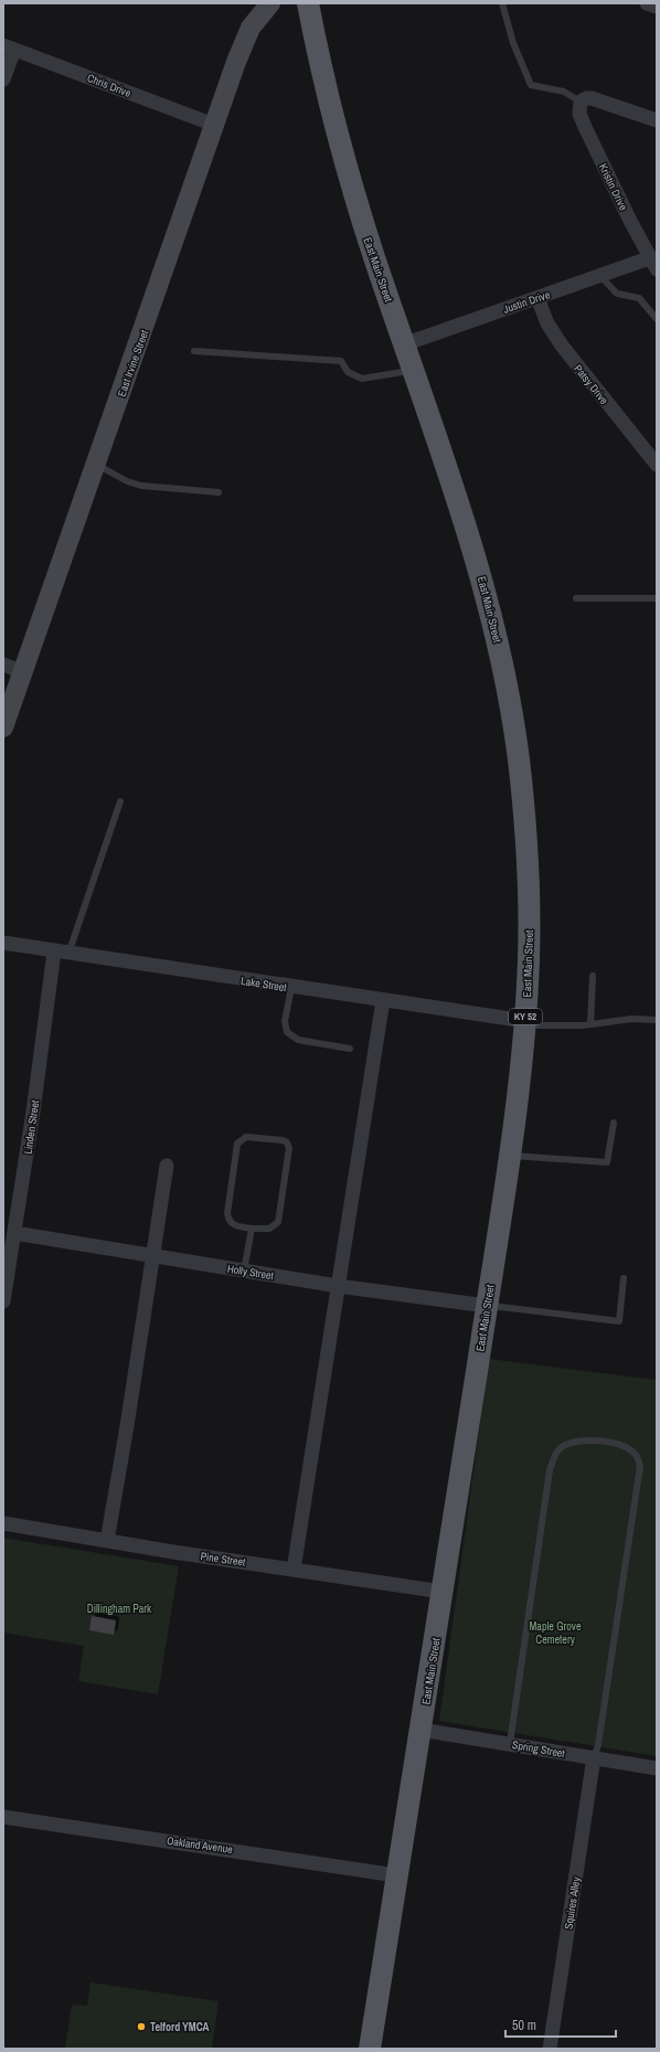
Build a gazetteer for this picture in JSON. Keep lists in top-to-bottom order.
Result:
{
  "streets": {
    "main road": ["East Main Street", "KY 52"],
    "street": [
      "Chris Drive",
      "Kristin Drive",
      "Justin Drive",
      "East Irvine Street",
      "Patsy Drive",
      "Lake Street",
      "Linden Street",
      "Holly Street",
      "Pine Street",
      "Spring Street",
      "Oakland Avenue",
      "Squires Alley"
    ]
  },
  "crossings": [
    ["Chris Drive", "East Irvine Street"],
    ["Kristin Drive", "Justin Drive"],
    ["East Main Street", "Justin Drive"],
    ["East Main Street", "Lake Street"],
    ["East Main Street", "Holly Street"],
    ["East Main Street", "Pine Street"],
    ["East Main Street", "Spring Street"],
    ["East Main Street", "Oakland Avenue"],
    ["Justin Drive", "Patsy Drive"],
    ["Lake Street", "Linden Street"],
    ["Linden Street", "Holly Street"],
    ["Spring Street", "Squires Alley"]
  ],
  "parks": ["Dillingham Park", "Maple Grove Cemetery"],
  "places": ["Telford YMCA"],
  "scale_bar": "50 m"
}
